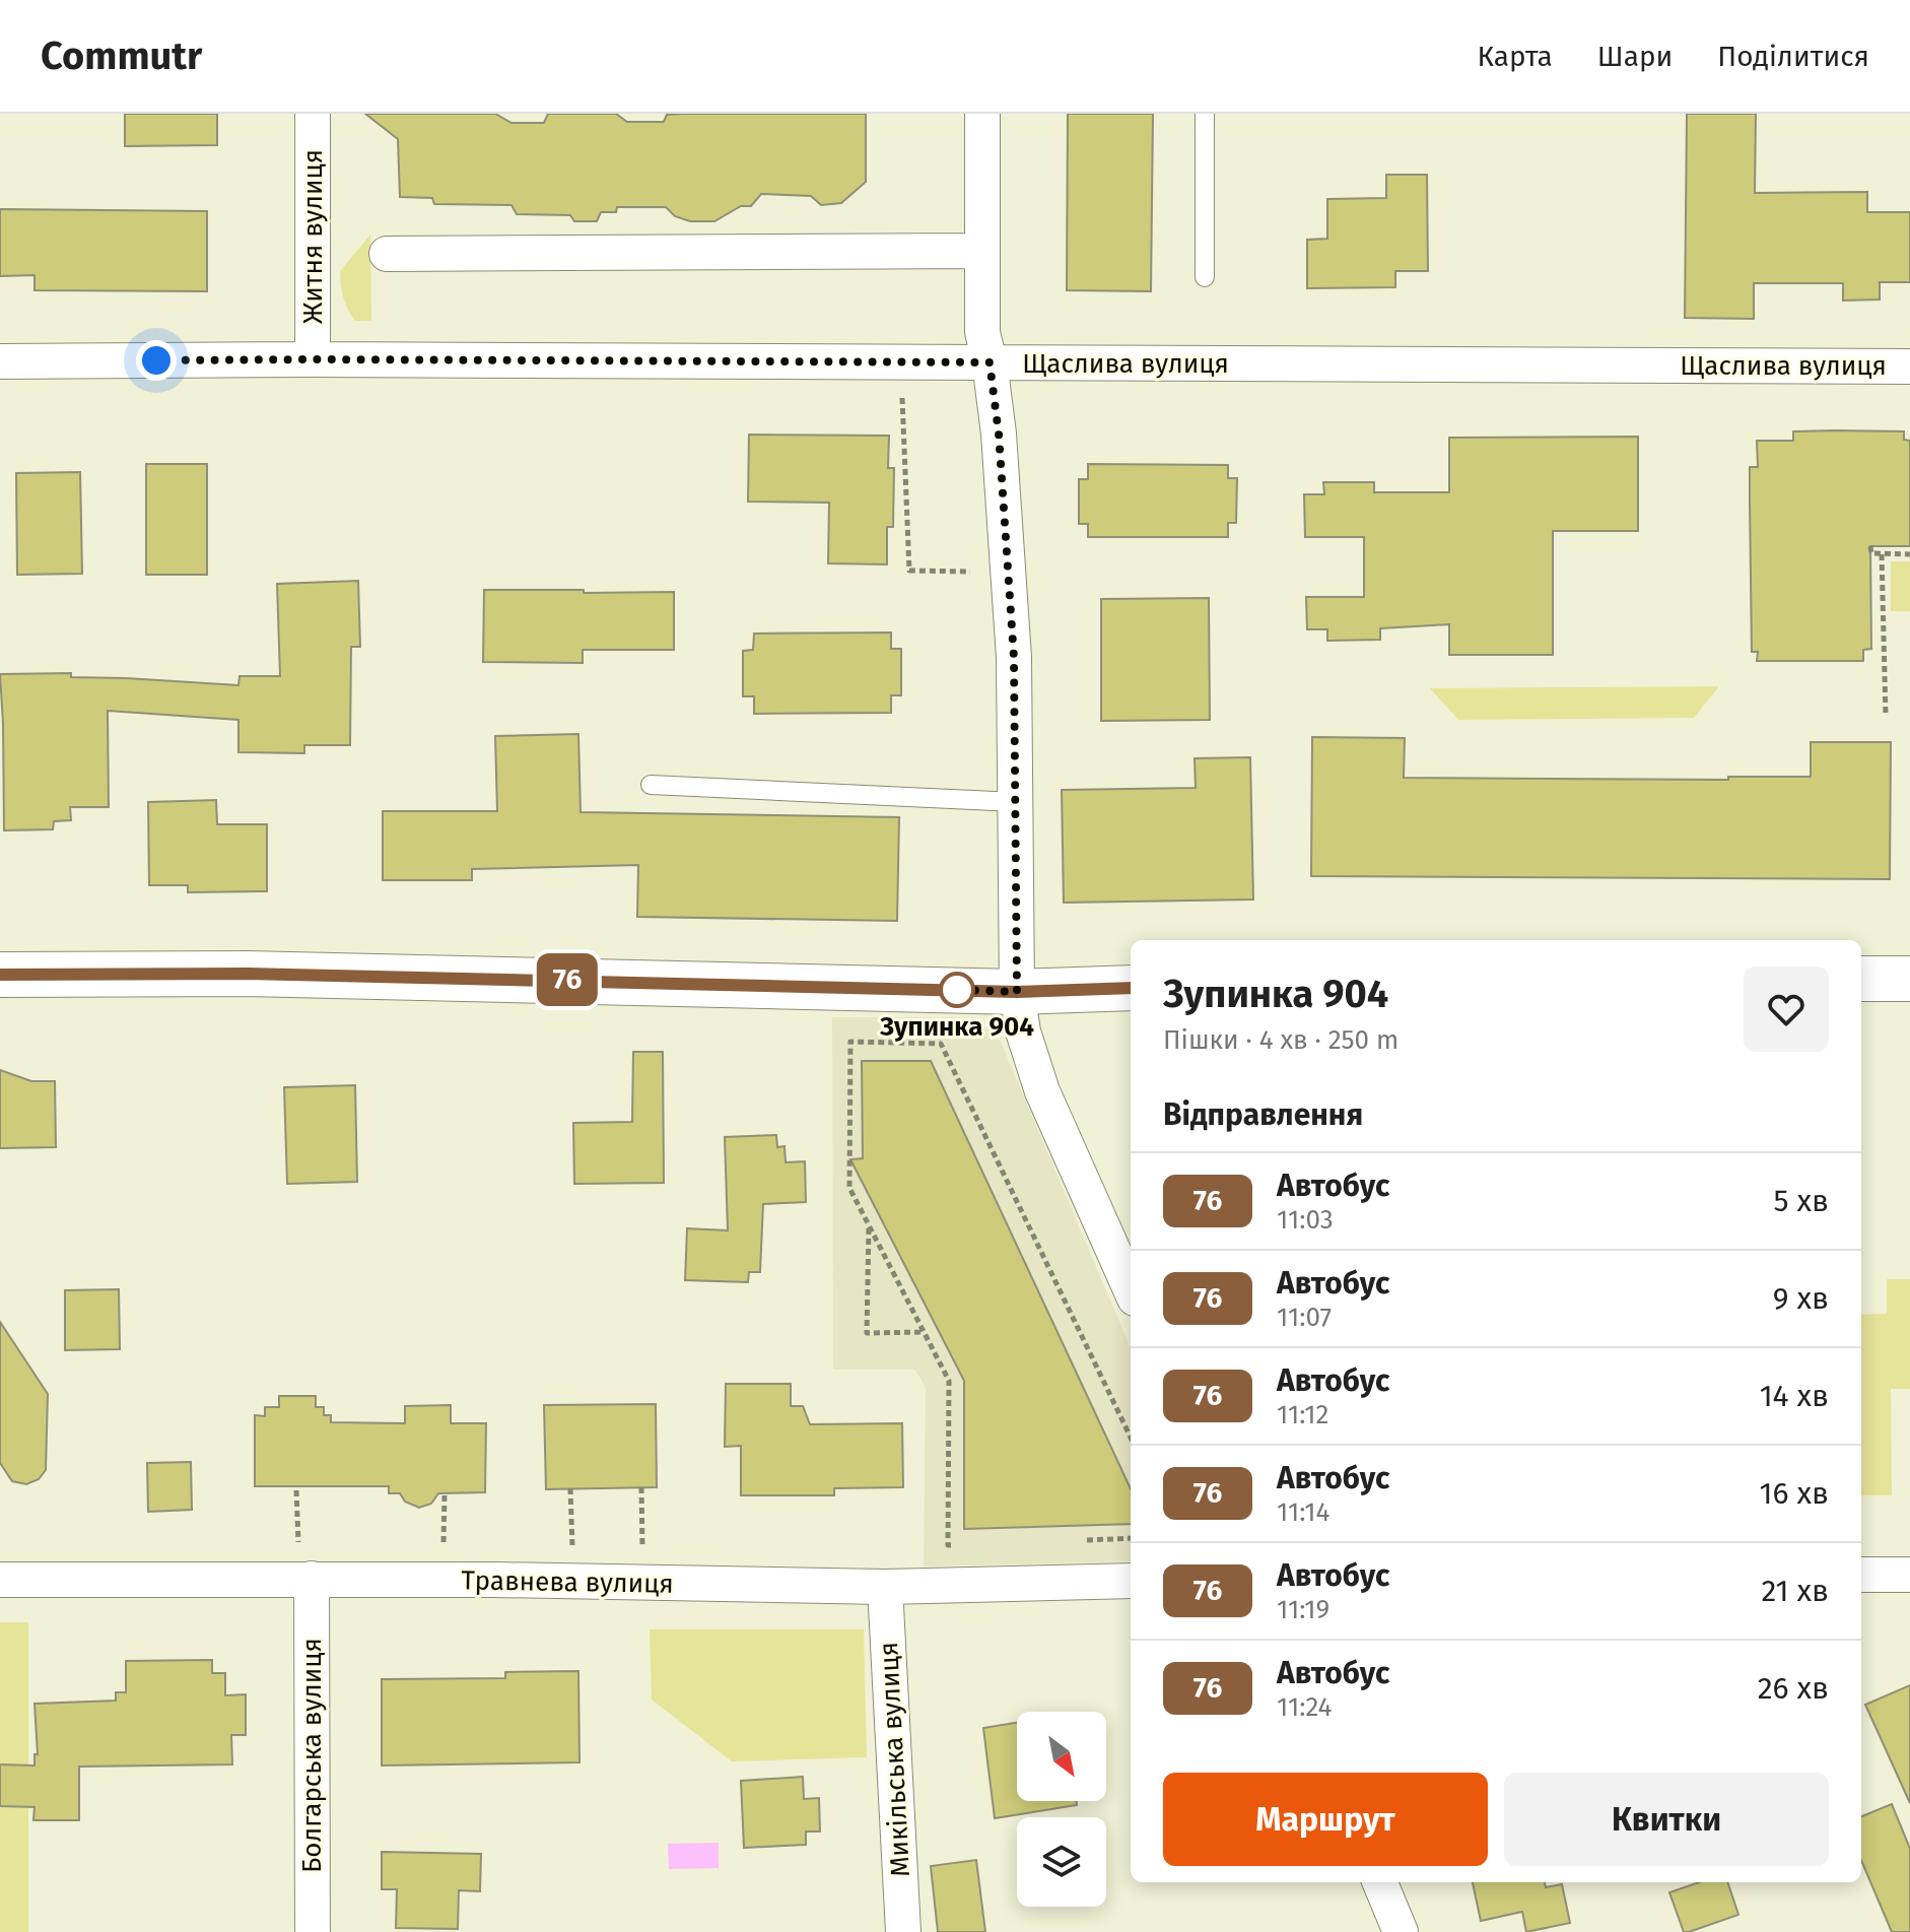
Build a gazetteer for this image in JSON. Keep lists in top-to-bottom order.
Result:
{
  "streets": {
    "street": [
      "Житня вулиця",
      "Щаслива вулиця",
      "Травнева вулиця",
      "Болгарська вулиця",
      "Микільська вулиця"
    ]
  },
  "crossings": [
    ["Житня вулиця", "Щаслива вулиця"],
    ["Травнева вулиця", "Болгарська вулиця"],
    ["Травнева вулиця", "Микільська вулиця"]
  ],
  "places": ["Зупинка 904"],
  "lines": ["bus line 76"],
  "north": "bottom right",
  "page": {
    "header": "Commutr",
    "nav": ["Карта", "Шари", "Поділитися"],
    "on_map": "76",
    "heading": [
      ["Зупинка 904", "Пішки · 4 хв · 250 m"],
      "Відправлення"
    ],
    "list": [
      {
        "mark": "76",
        "name": "Автобус",
        "note": "11:03",
        "value": "5 хв"
      },
      {
        "mark": "76",
        "name": "Автобус",
        "note": "11:07",
        "value": "9 хв"
      },
      {
        "mark": "76",
        "name": "Автобус",
        "note": "11:12",
        "value": "14 хв"
      },
      {
        "mark": "76",
        "name": "Автобус",
        "note": "11:14",
        "value": "16 хв"
      },
      {
        "mark": "76",
        "name": "Автобус",
        "note": "11:19",
        "value": "21 хв"
      },
      {
        "mark": "76",
        "name": "Автобус",
        "note": "11:24",
        "value": "26 хв"
      }
    ],
    "buttons": ["Маршрут", "Квитки"]
  }
}
